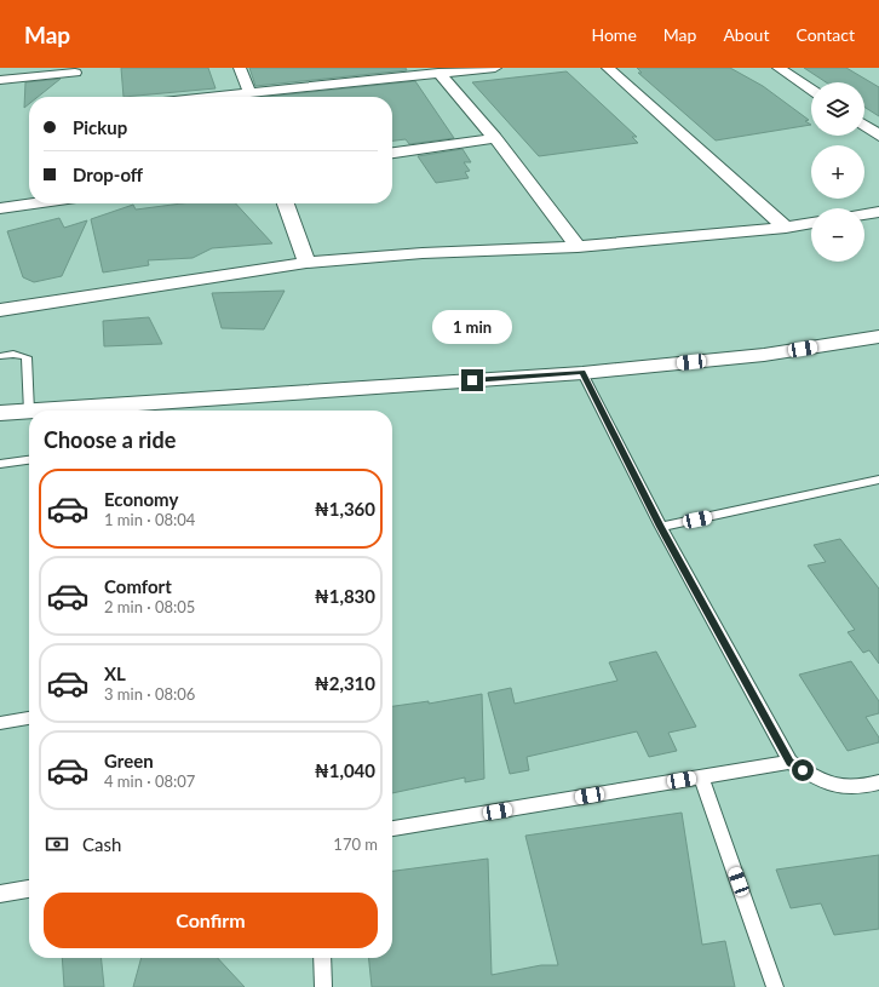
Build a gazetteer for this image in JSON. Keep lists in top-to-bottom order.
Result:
{
  "page": {
    "header": "Map",
    "nav": [
      "Home",
      "Map",
      "About",
      "Contact"
    ],
    "map_buttons": ["+", "−"],
    "banner": ["Pickup", "Drop-off"],
    "bubble": "1 min",
    "heading": "Choose a ride",
    "list": [
      {
        "name": "Economy",
        "note": "1 min · 08:04",
        "value": "₦1,360"
      },
      {
        "name": "Comfort",
        "note": "2 min · 08:05",
        "value": "₦1,830"
      },
      {
        "name": "XL",
        "note": "3 min · 08:06",
        "value": "₦2,310"
      },
      {
        "name": "Green",
        "note": "4 min · 08:07",
        "value": "₦1,040"
      }
    ],
    "pay": ["Cash", "170 m"],
    "buttons": "Confirm"
  }
}
